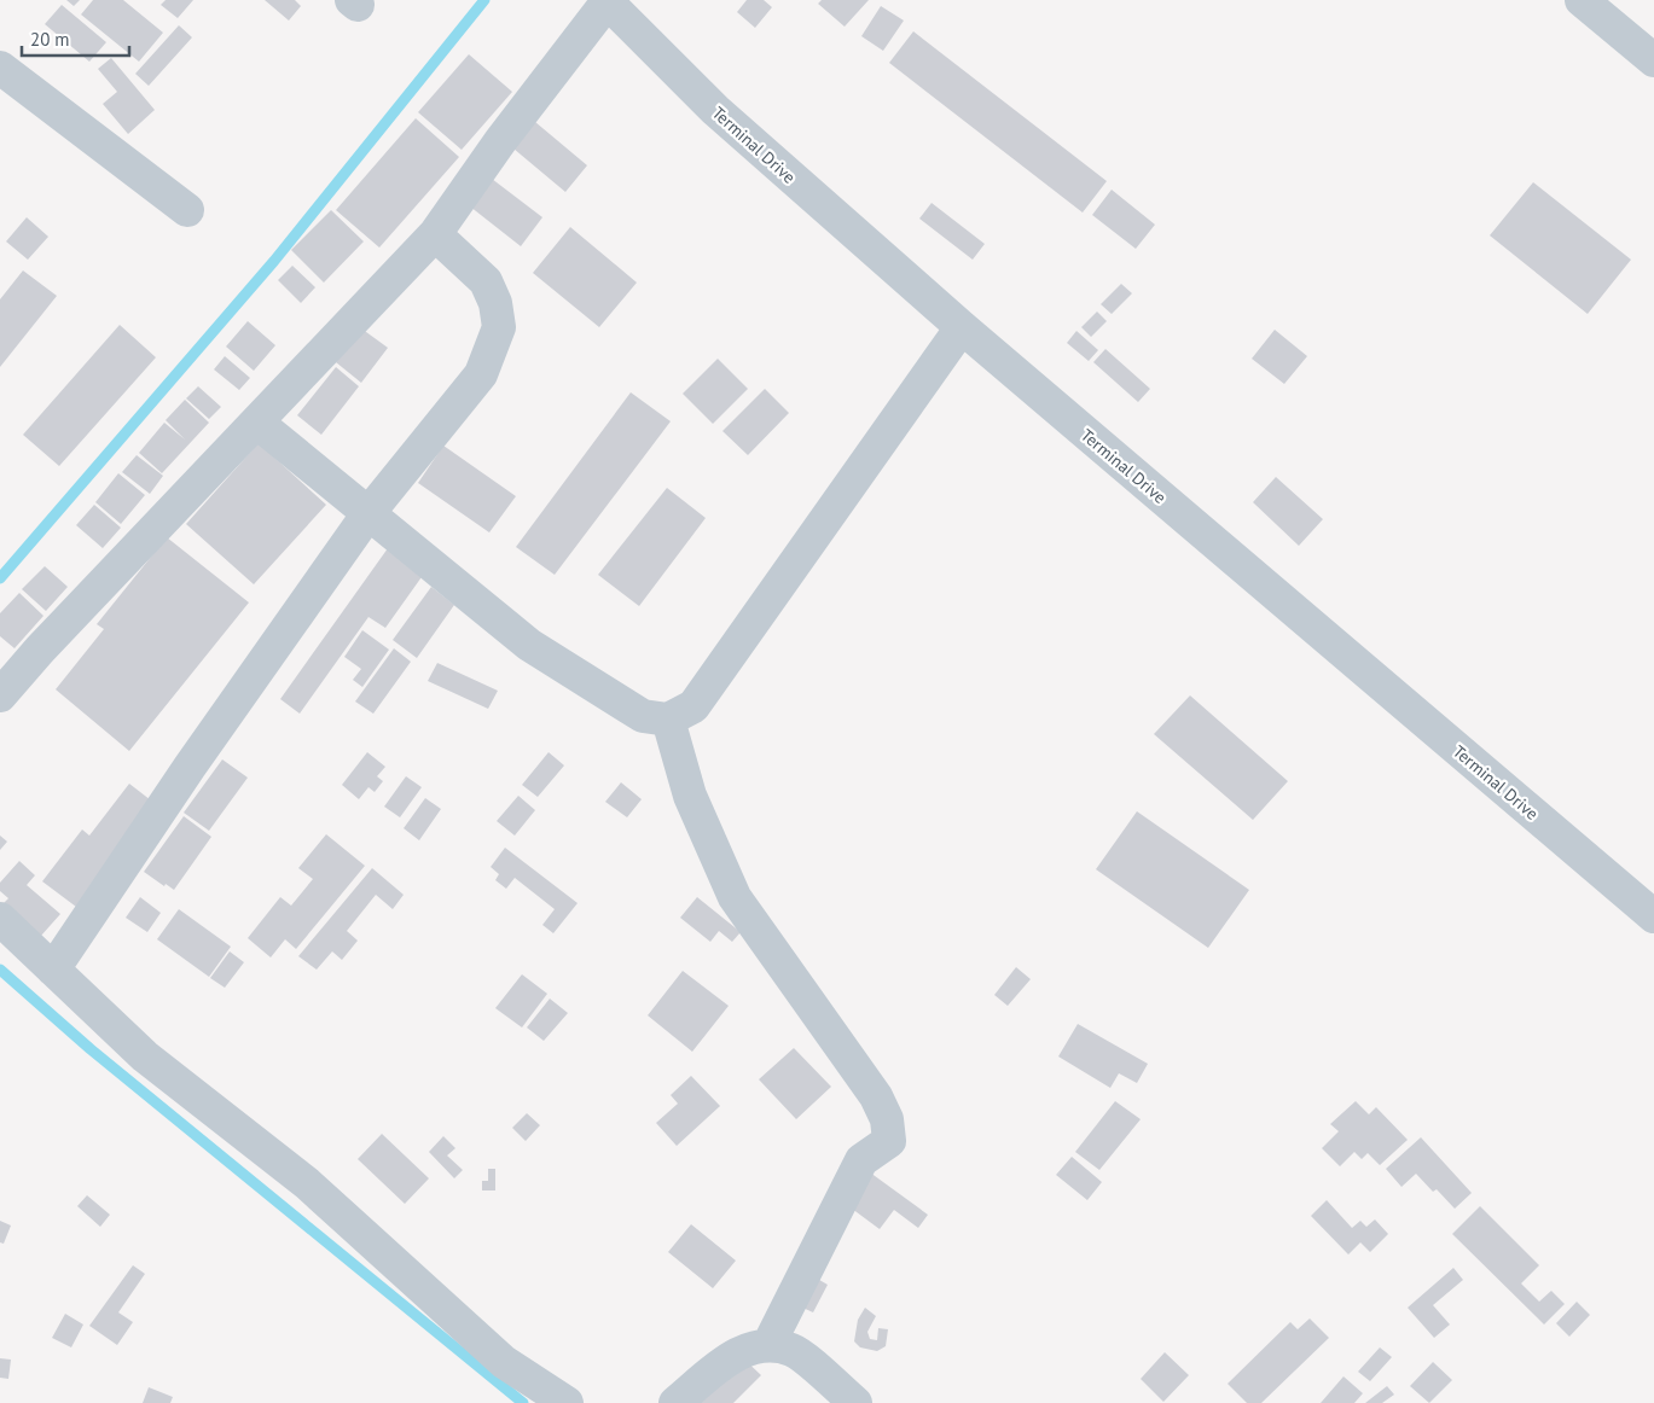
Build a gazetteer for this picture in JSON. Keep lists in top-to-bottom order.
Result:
{
  "streets": {
    "street": ["Terminal Drive"]
  },
  "scale_bar": "20 m"
}
